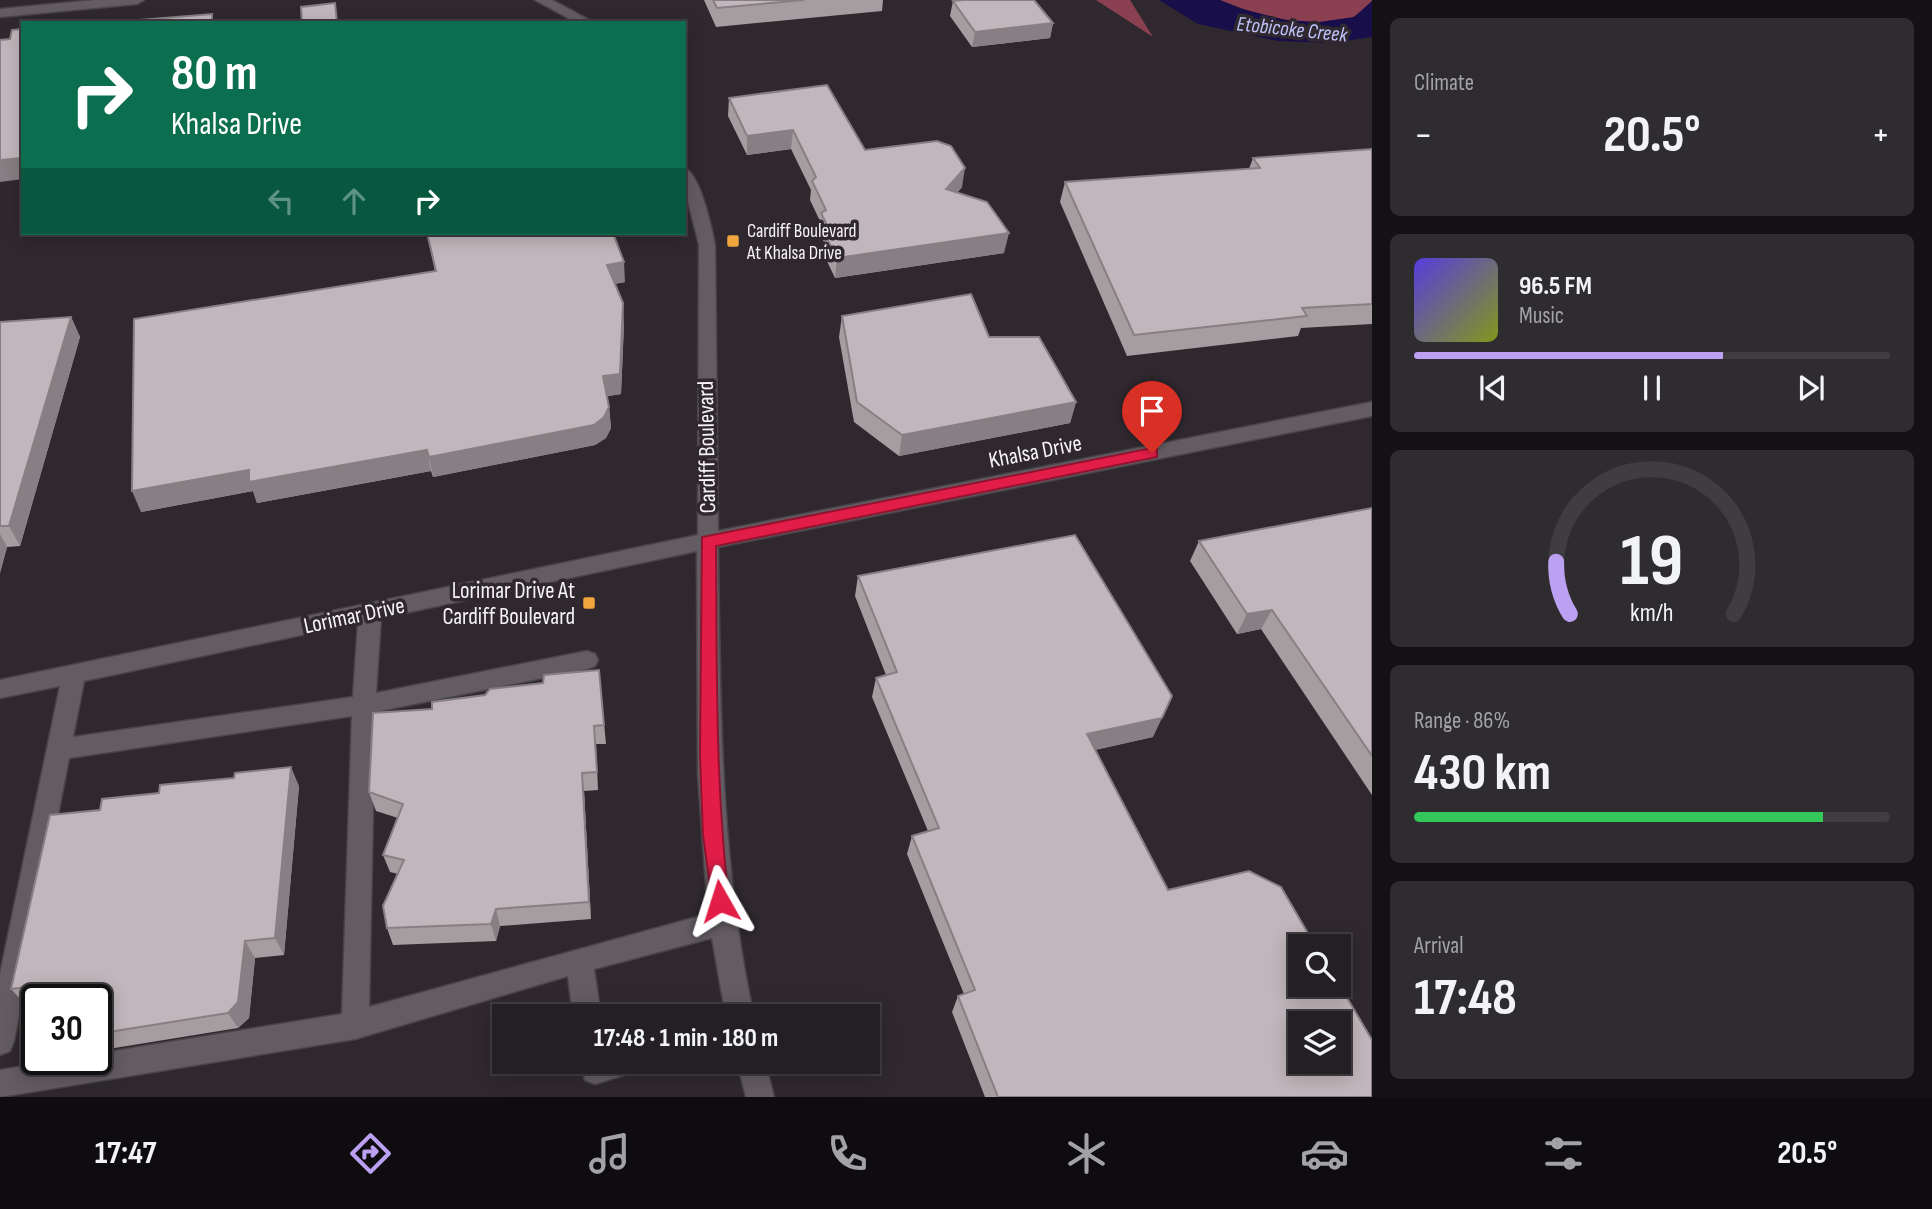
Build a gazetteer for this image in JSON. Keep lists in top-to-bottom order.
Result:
{
  "streets": {
    "street": ["Cardiff Boulevard", "Khalsa Drive", "Lorimar Drive"]
  },
  "crossings": [
    ["Cardiff Boulevard", "Khalsa Drive"],
    ["Cardiff Boulevard", "Lorimar Drive"],
    ["Khalsa Drive", "Lorimar Drive"]
  ],
  "water": ["Etobicoke Creek"],
  "places": {
    "transit": ["Cardiff Boulevard At Khalsa Drive", "Lorimar Drive At Cardiff Boulevard"]
  },
  "page": {
    "tile": [
      "Climate",
      ["Range · 86%", "430 km"],
      ["Arrival", "17:48"]
    ],
    "turn": ["80 m", "Khalsa Drive"],
    "heat": ["−", "20.5°", "+"],
    "song": ["96.5 FM", "Music"],
    "limit": "30",
    "trip": "17:48 · 1 min · 180 m",
    "tabs": ["17:47", "20.5°"],
    "gauge": ["19", "km/h"]
  }
}
